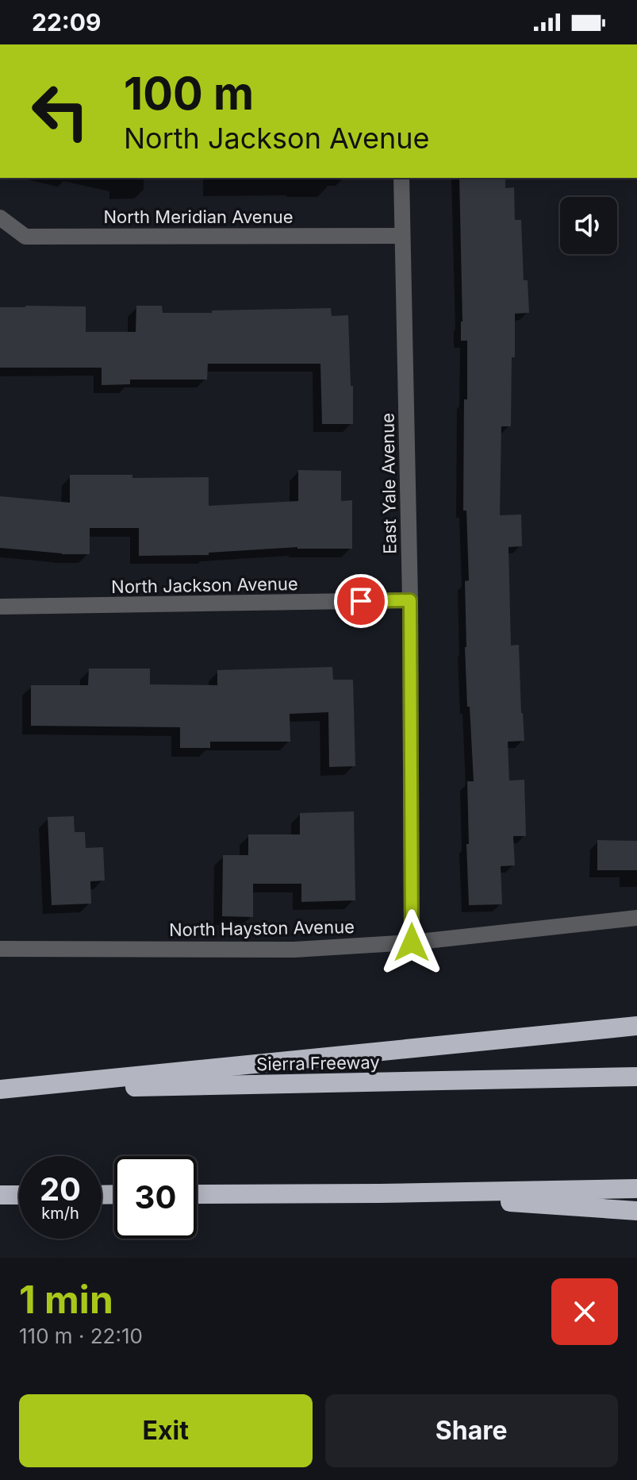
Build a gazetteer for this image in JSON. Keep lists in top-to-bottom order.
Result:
{
  "streets": {
    "highway": ["Sierra Freeway"],
    "street": [
      "North Meridian Avenue",
      "East Yale Avenue",
      "North Jackson Avenue",
      "North Hayston Avenue"
    ]
  },
  "crossings": [
    ["North Meridian Avenue", "East Yale Avenue"],
    ["East Yale Avenue", "North Jackson Avenue"],
    ["East Yale Avenue", "North Hayston Avenue"]
  ],
  "page": {
    "status": "22:09",
    "turn": ["100 m", "North Jackson Avenue"],
    "speed": "20 km/h",
    "limit": "30",
    "heading": ["1 min", "110 m · 22:10"],
    "buttons": ["Exit", "Share"]
  }
}
